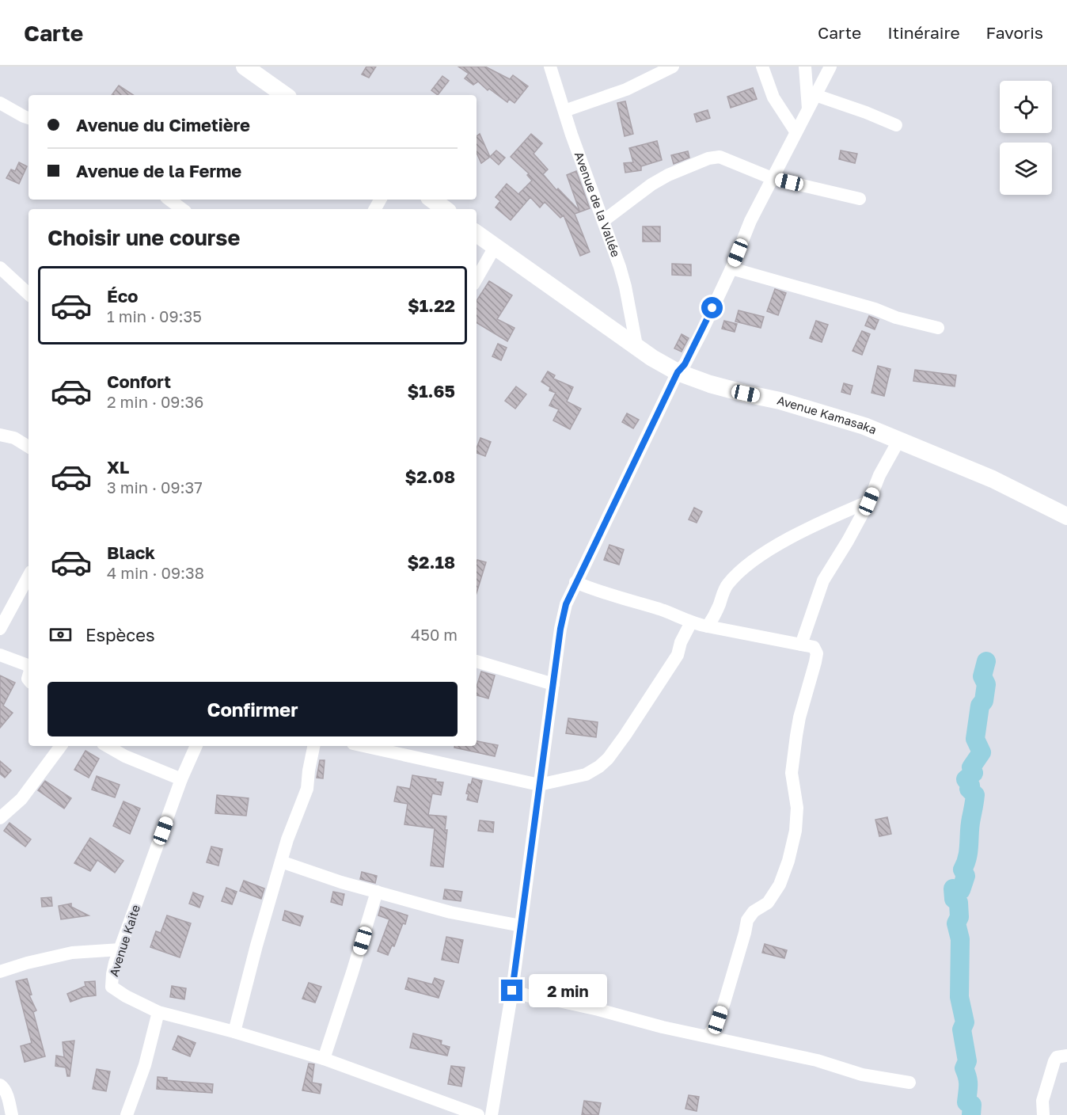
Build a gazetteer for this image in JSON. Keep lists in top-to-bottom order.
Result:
{
  "streets": {
    "street": ["Avenue de la Vallée", "Avenue Kamasaka", "Avenue Kaite"]
  },
  "crossings": [
    ["Avenue de la Vallée", "Avenue Kamasaka"]
  ],
  "page": {
    "header": "Carte",
    "nav": ["Carte", "Itinéraire", "Favoris"],
    "banner": ["Avenue du Cimetière", "Avenue de la Ferme"],
    "heading": "Choisir une course",
    "list": [
      {
        "name": "Éco",
        "note": "1 min · 09:35",
        "value": "$1.22"
      },
      {
        "name": "Confort",
        "note": "2 min · 09:36",
        "value": "$1.65"
      },
      {
        "name": "XL",
        "note": "3 min · 09:37",
        "value": "$2.08"
      },
      {
        "name": "Black",
        "note": "4 min · 09:38",
        "value": "$2.18"
      }
    ],
    "pay": ["Espèces", "450 m"],
    "buttons": "Confirmer",
    "bubble": "2 min"
  }
}
